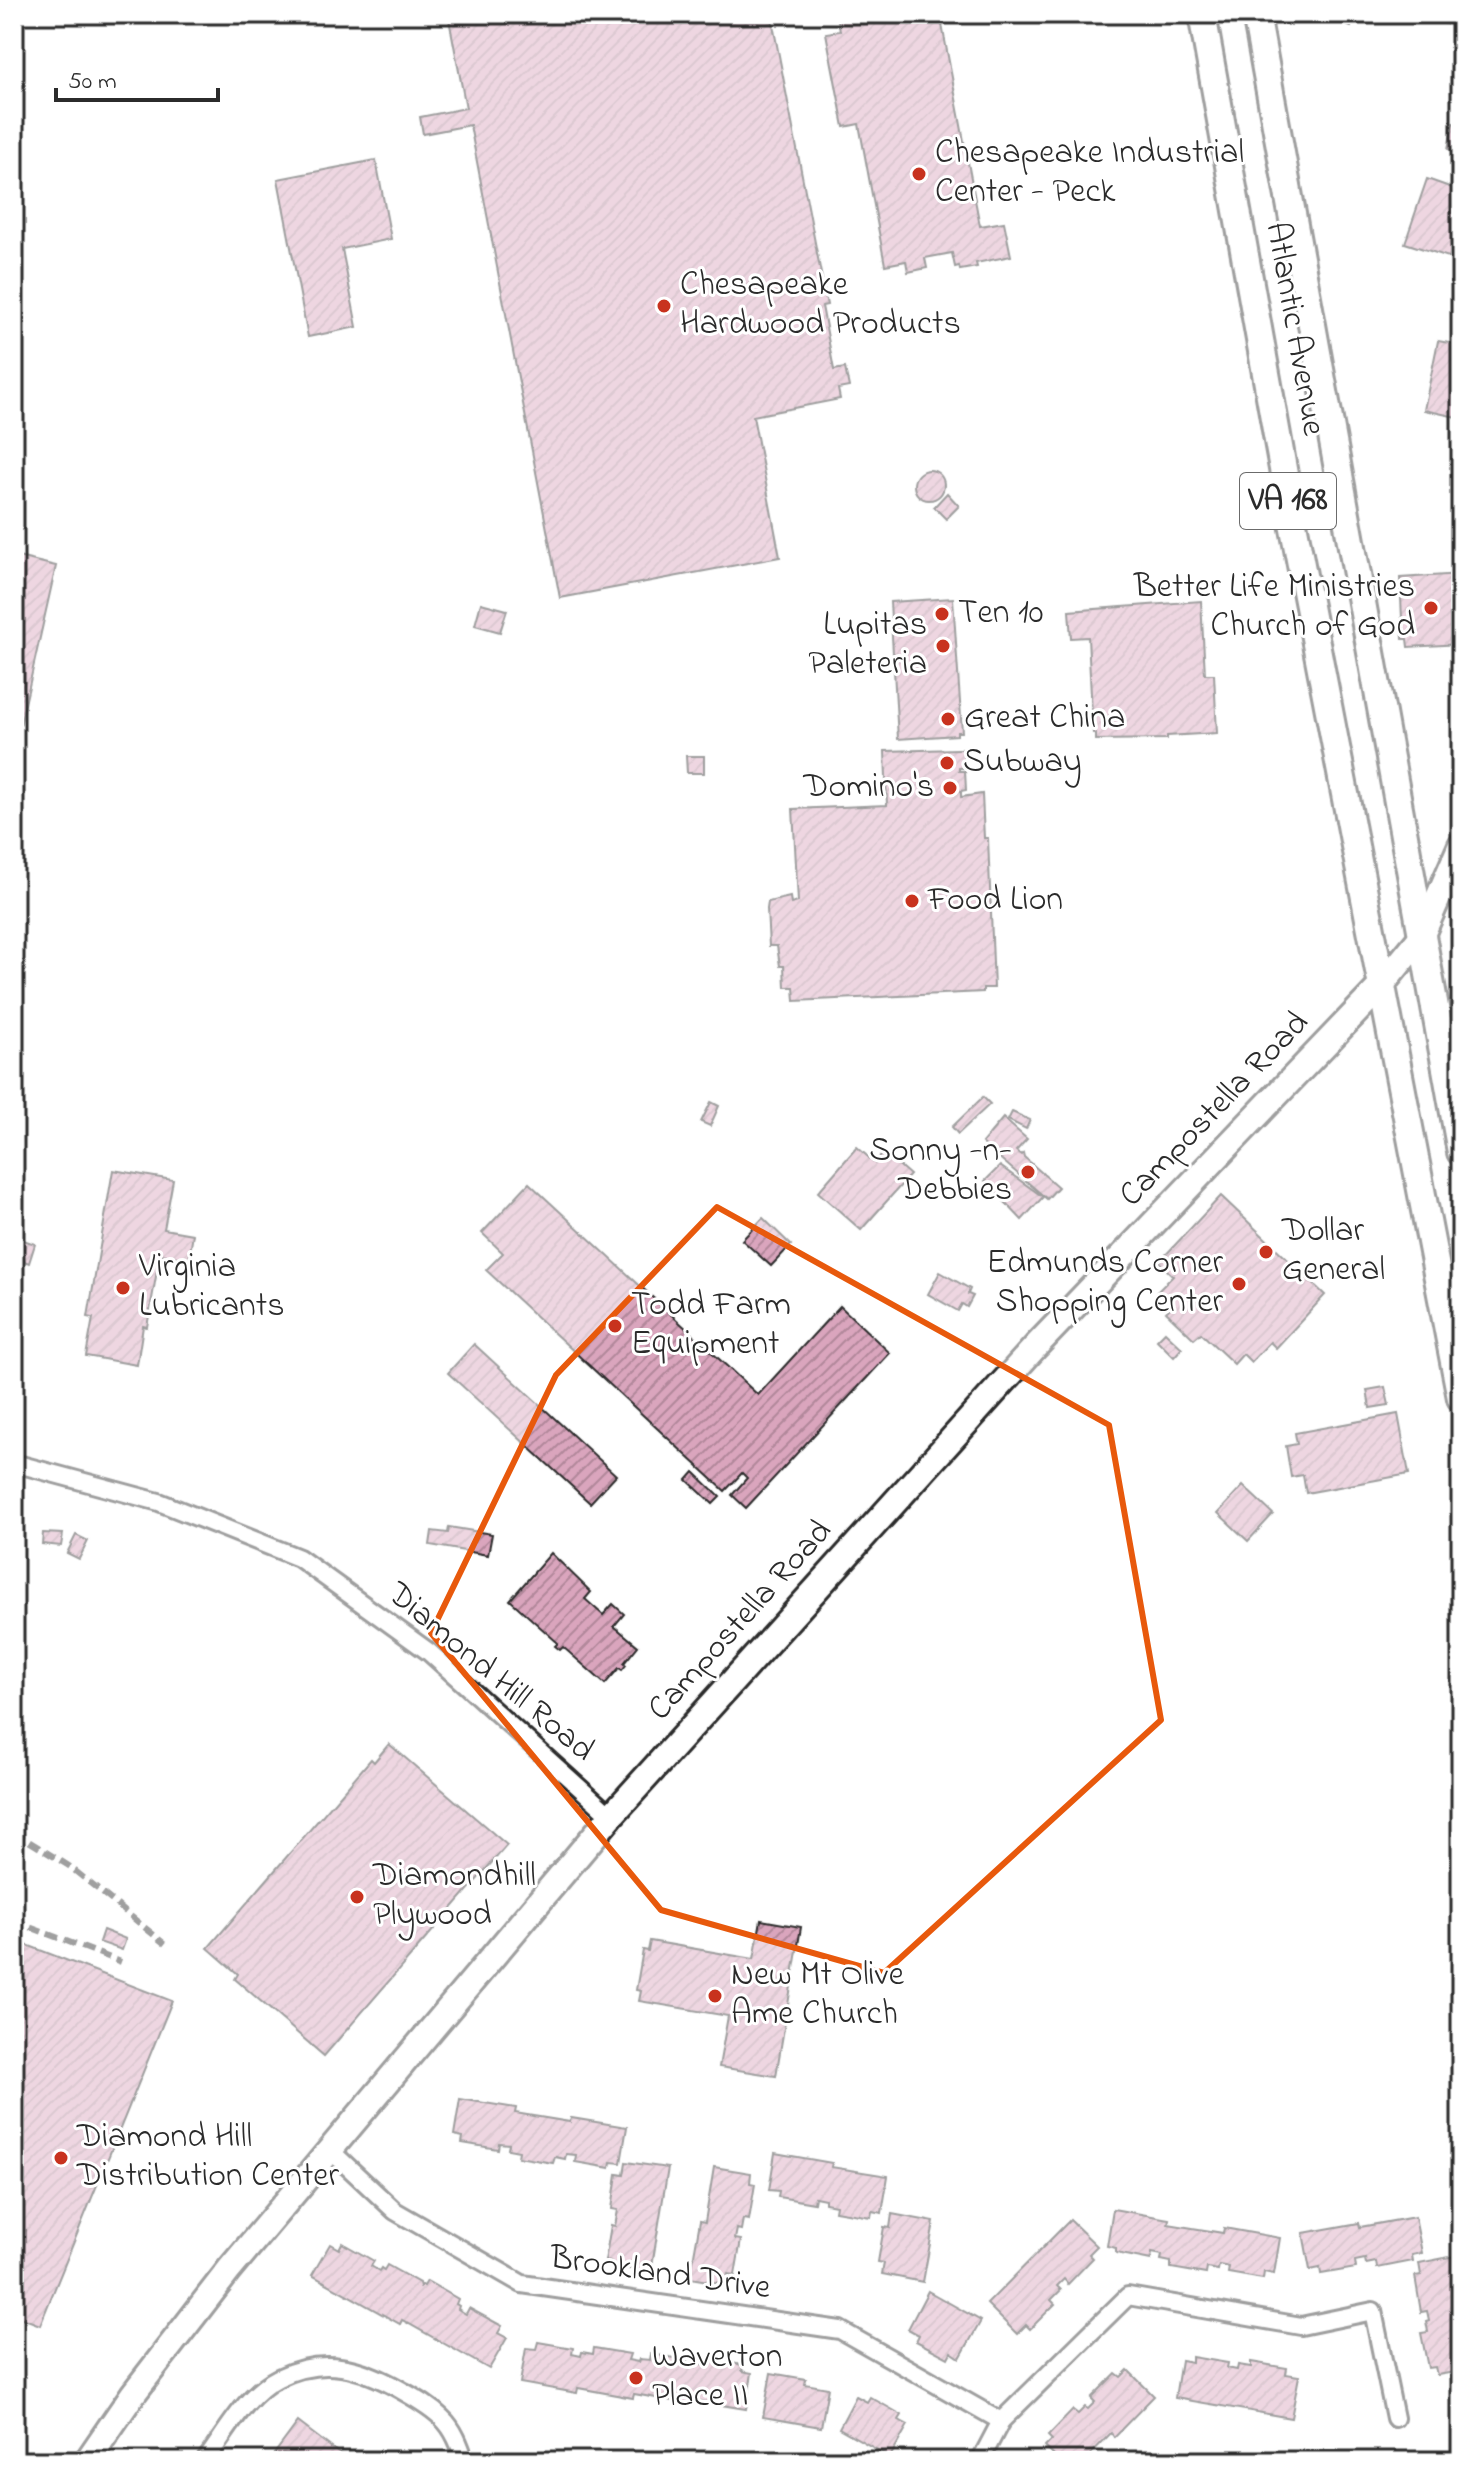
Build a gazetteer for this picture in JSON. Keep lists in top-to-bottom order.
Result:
{
  "streets": {
    "main road": ["Atlantic Avenue", "VA 168", "Campostella Road"],
    "street": ["Diamond Hill Road", "Brookland Drive"]
  },
  "crossings": [
    ["Atlantic Avenue", "VA 168"],
    ["Atlantic Avenue", "Campostella Road"],
    ["VA 168", "Campostella Road"],
    ["Campostella Road", "Diamond Hill Road"],
    ["Campostella Road", "Brookland Drive"]
  ],
  "places": [
    "Chesapeake Industrial Center - Peck",
    "Chesapeake Hardwood Products",
    "Better Life Ministries Church of God",
    "Ten 10",
    "Lupitas Paleteria",
    "Great China",
    "Subway",
    "Domino's",
    "Food Lion",
    "Sonny -n- Debbies",
    "Dollar General",
    "Edmunds Corner Shopping Center",
    "Virginia Lubricants",
    "Todd Farm Equipment",
    "Diamondhill Plywood",
    "New Mt Olive Ame Church",
    "Diamond Hill Distribution Center",
    "Waverton Place II"
  ],
  "scale_bar": "50 m"
}
